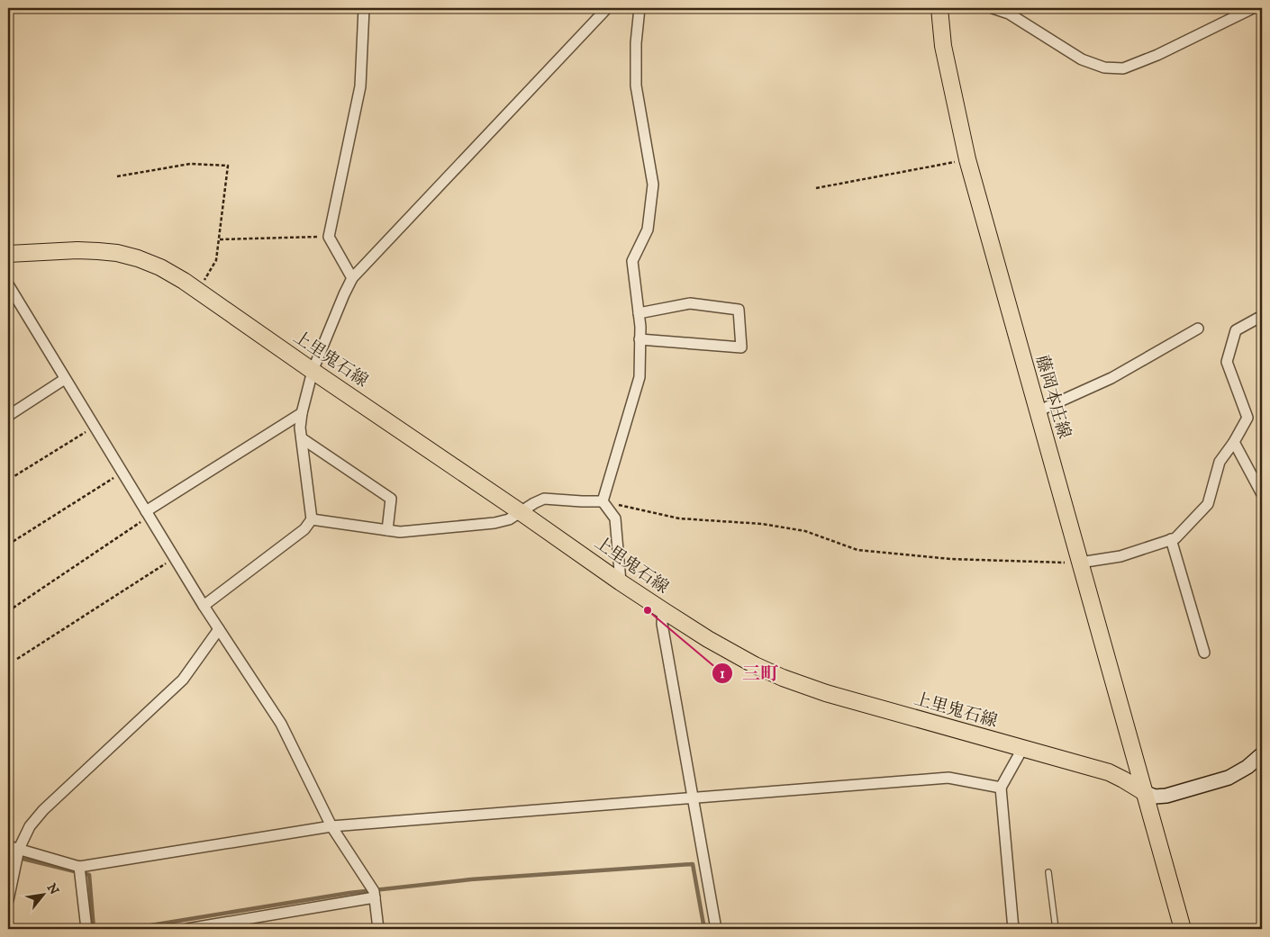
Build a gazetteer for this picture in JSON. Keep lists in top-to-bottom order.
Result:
{
  "streets": {
    "main road": ["上里鬼石線", "藤岡本庄線"]
  },
  "crossings": [
    ["上里鬼石線", "藤岡本庄線"]
  ],
  "places": ["三町"],
  "north": "top right"
}
